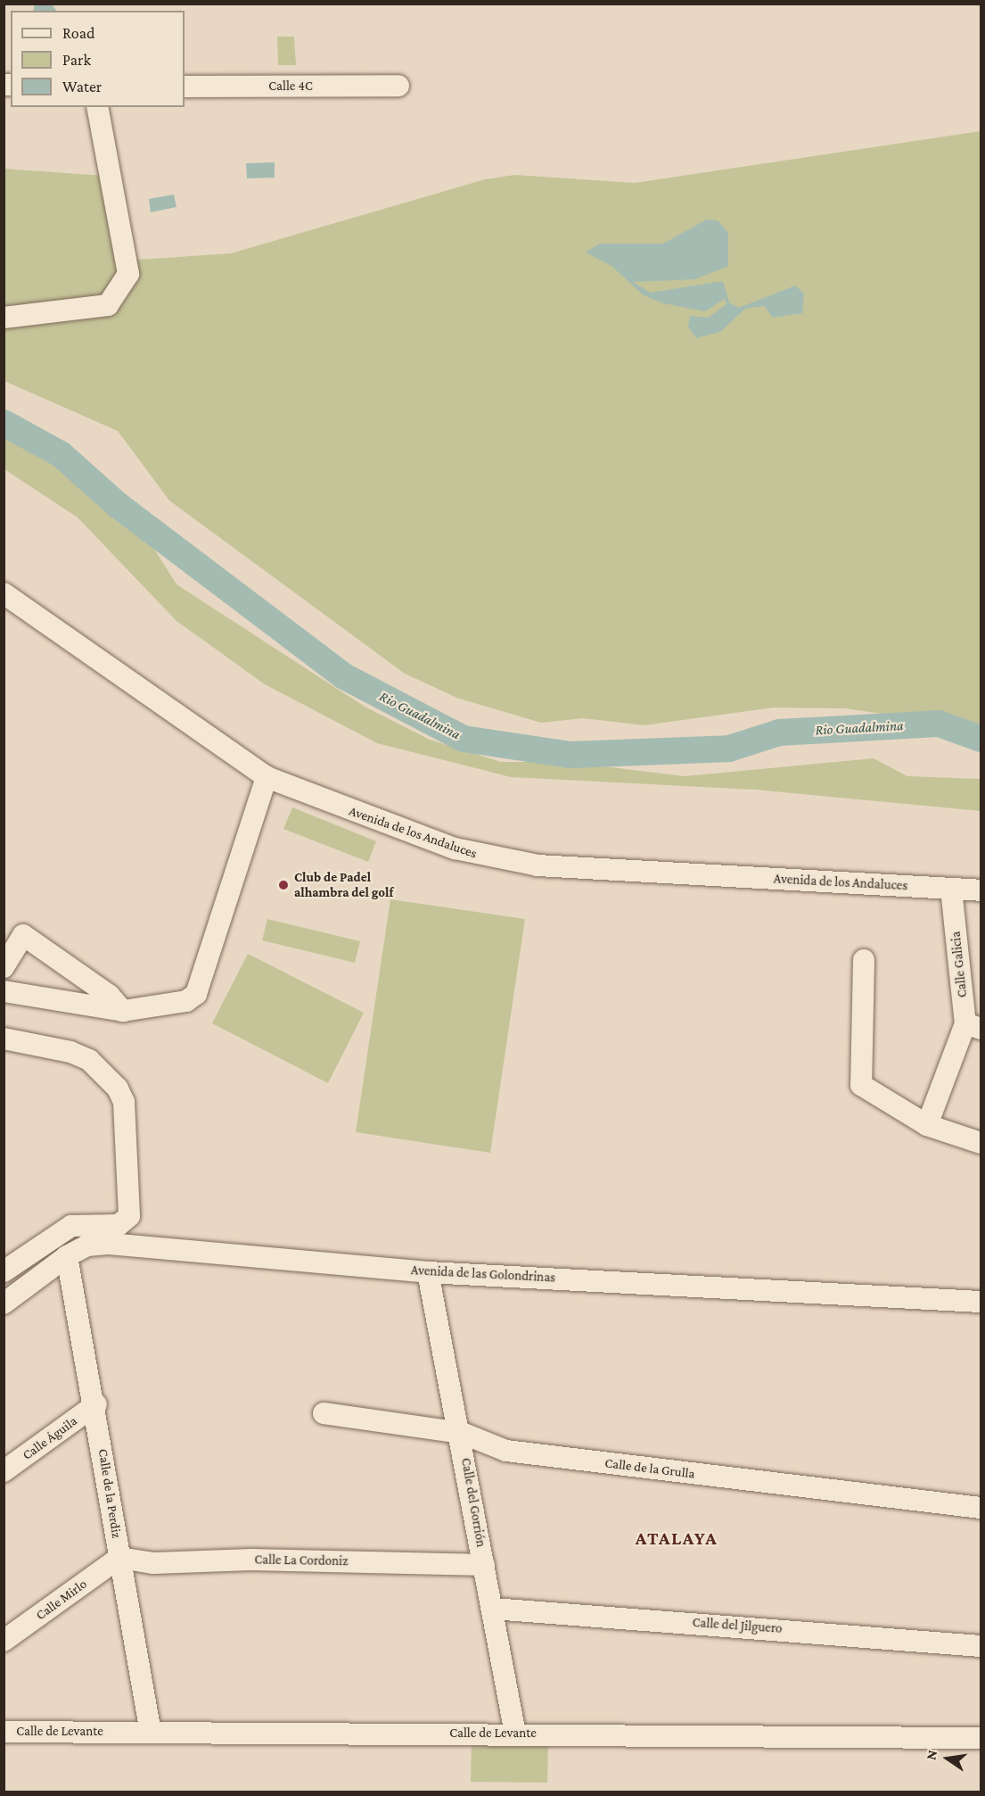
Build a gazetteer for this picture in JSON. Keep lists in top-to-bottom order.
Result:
{
  "streets": {
    "street": [
      "Calle 4C",
      "Avenida de los Andaluces",
      "Calle Galicia",
      "Avenida de las Golondrinas",
      "Calle Águila",
      "Calle de la Grulla",
      "Calle de la Perdiz",
      "Calle del Gorrión",
      "Calle La Cordoniz",
      "Calle Mirlo",
      "Calle del Jilguero",
      "Calle de Levante"
    ]
  },
  "crossings": [
    ["Avenida de los Andaluces", "Calle Galicia"],
    ["Avenida de las Golondrinas", "Calle de la Perdiz"],
    ["Avenida de las Golondrinas", "Calle del Gorrión"],
    ["Calle Águila", "Calle de la Perdiz"],
    ["Calle de la Grulla", "Calle del Gorrión"],
    ["Calle de la Perdiz", "Calle La Cordoniz"],
    ["Calle de la Perdiz", "Calle Mirlo"],
    ["Calle de la Perdiz", "Calle de Levante"],
    ["Calle del Gorrión", "Calle La Cordoniz"],
    ["Calle del Gorrión", "Calle del Jilguero"],
    ["Calle del Gorrión", "Calle de Levante"],
    ["Calle La Cordoniz", "Calle Mirlo"]
  ],
  "districts": ["ATALAYA"],
  "water": ["Rio Guadalmina"],
  "places": ["Club de Padel alhambra del golf"],
  "legend": ["Road", "Park", "Water"],
  "north": "left"
}
